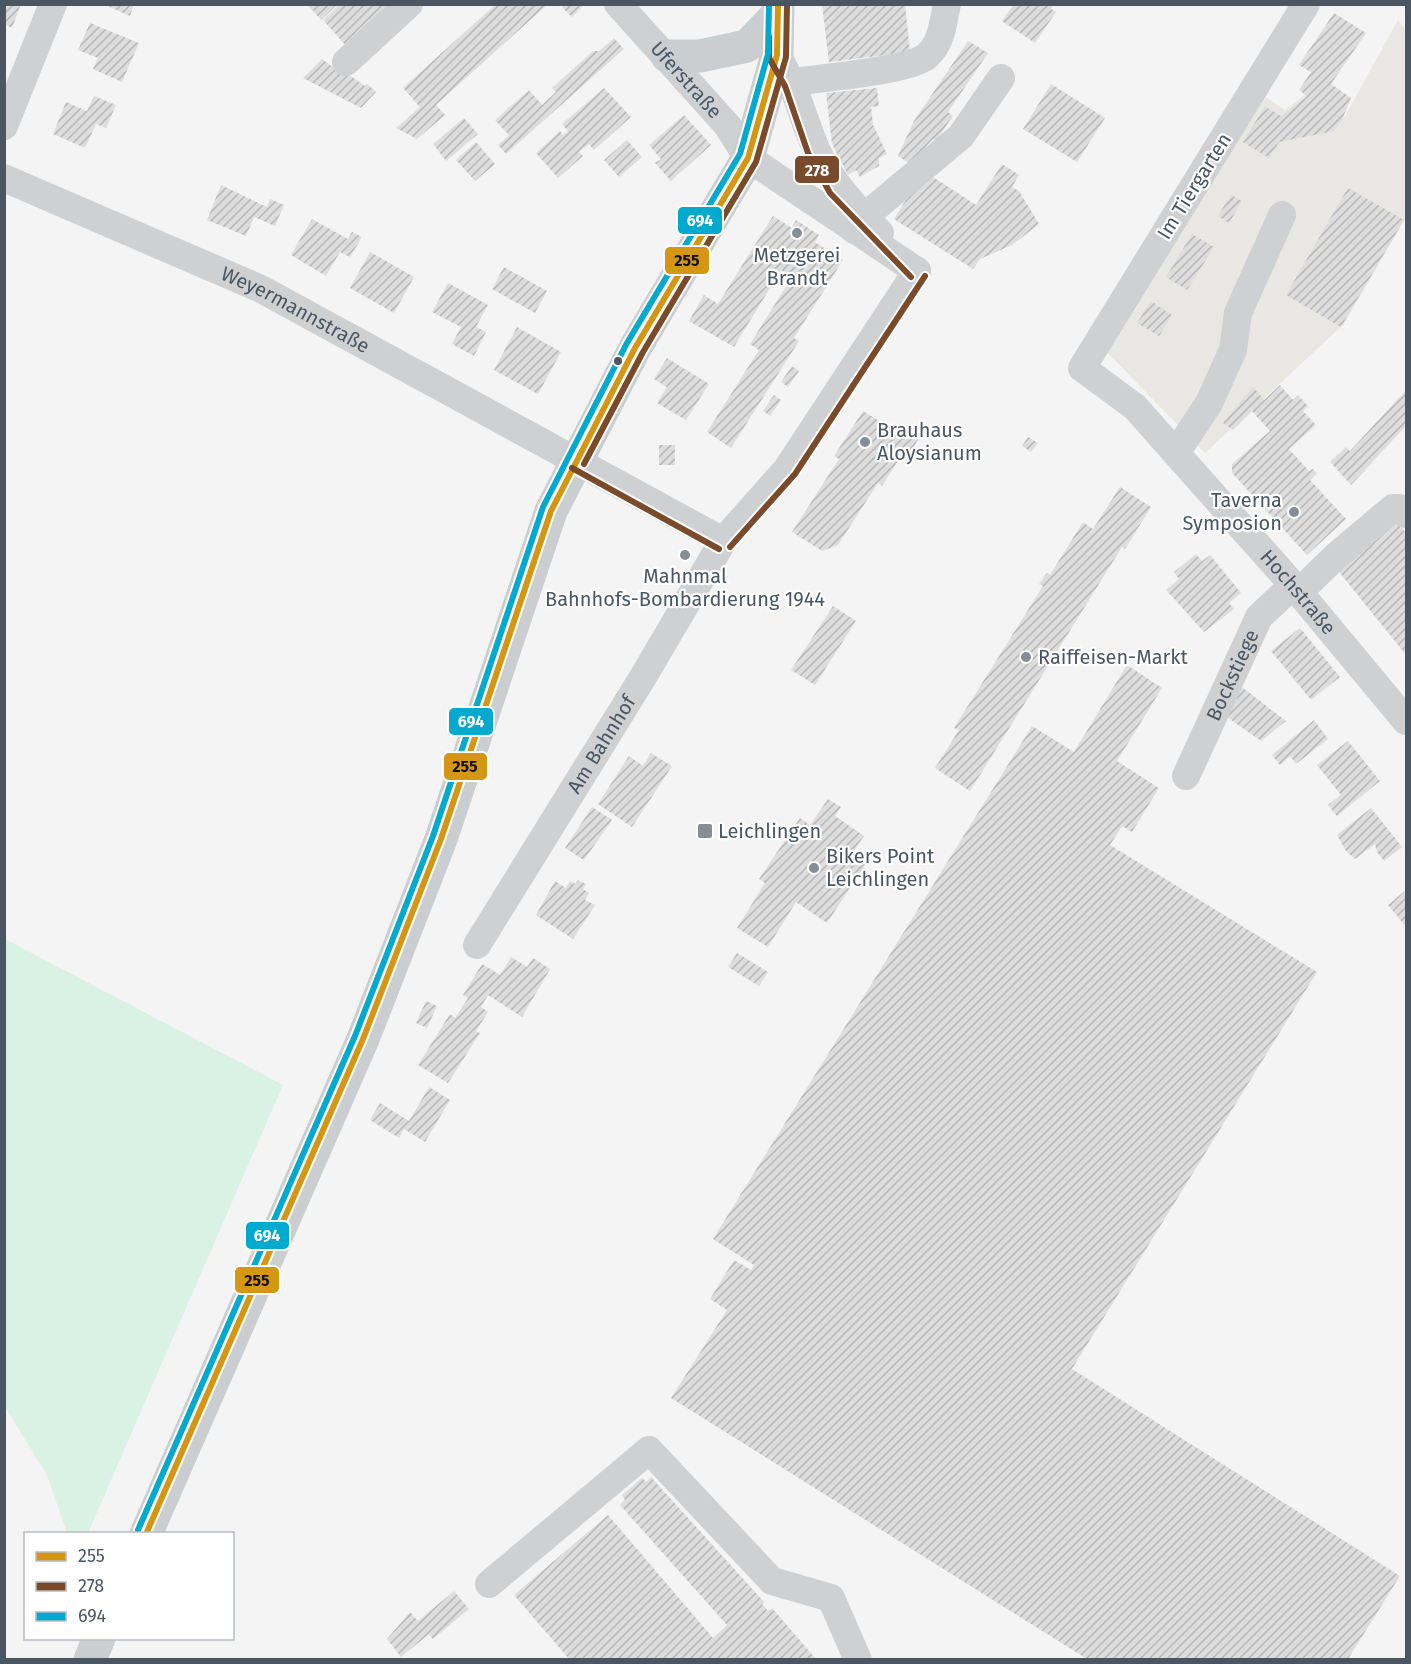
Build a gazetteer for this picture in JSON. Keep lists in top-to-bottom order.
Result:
{
  "streets": {
    "street": [
      "Uferstraße",
      "Im Tiergarten",
      "Weyermannstraße",
      "Hochstraße",
      "Bockstiege",
      "Am Bahnhof"
    ]
  },
  "crossings": [
    ["Im Tiergarten", "Hochstraße"],
    ["Hochstraße", "Bockstiege"]
  ],
  "places": {
    "other": [
      "Metzgerei Brandt",
      "Brauhaus Aloysianum",
      "Taverna Symposion",
      "Mahnmal Bahnhofs-Bombardierung 1944",
      "Raiffeisen-Markt",
      "Bikers Point Leichlingen"
    ],
    "transit": ["Leichlingen"]
  },
  "lines": ["transit line 255", "transit line 278", "transit line 694"],
  "legend": ["255", "278", "694"]
}
